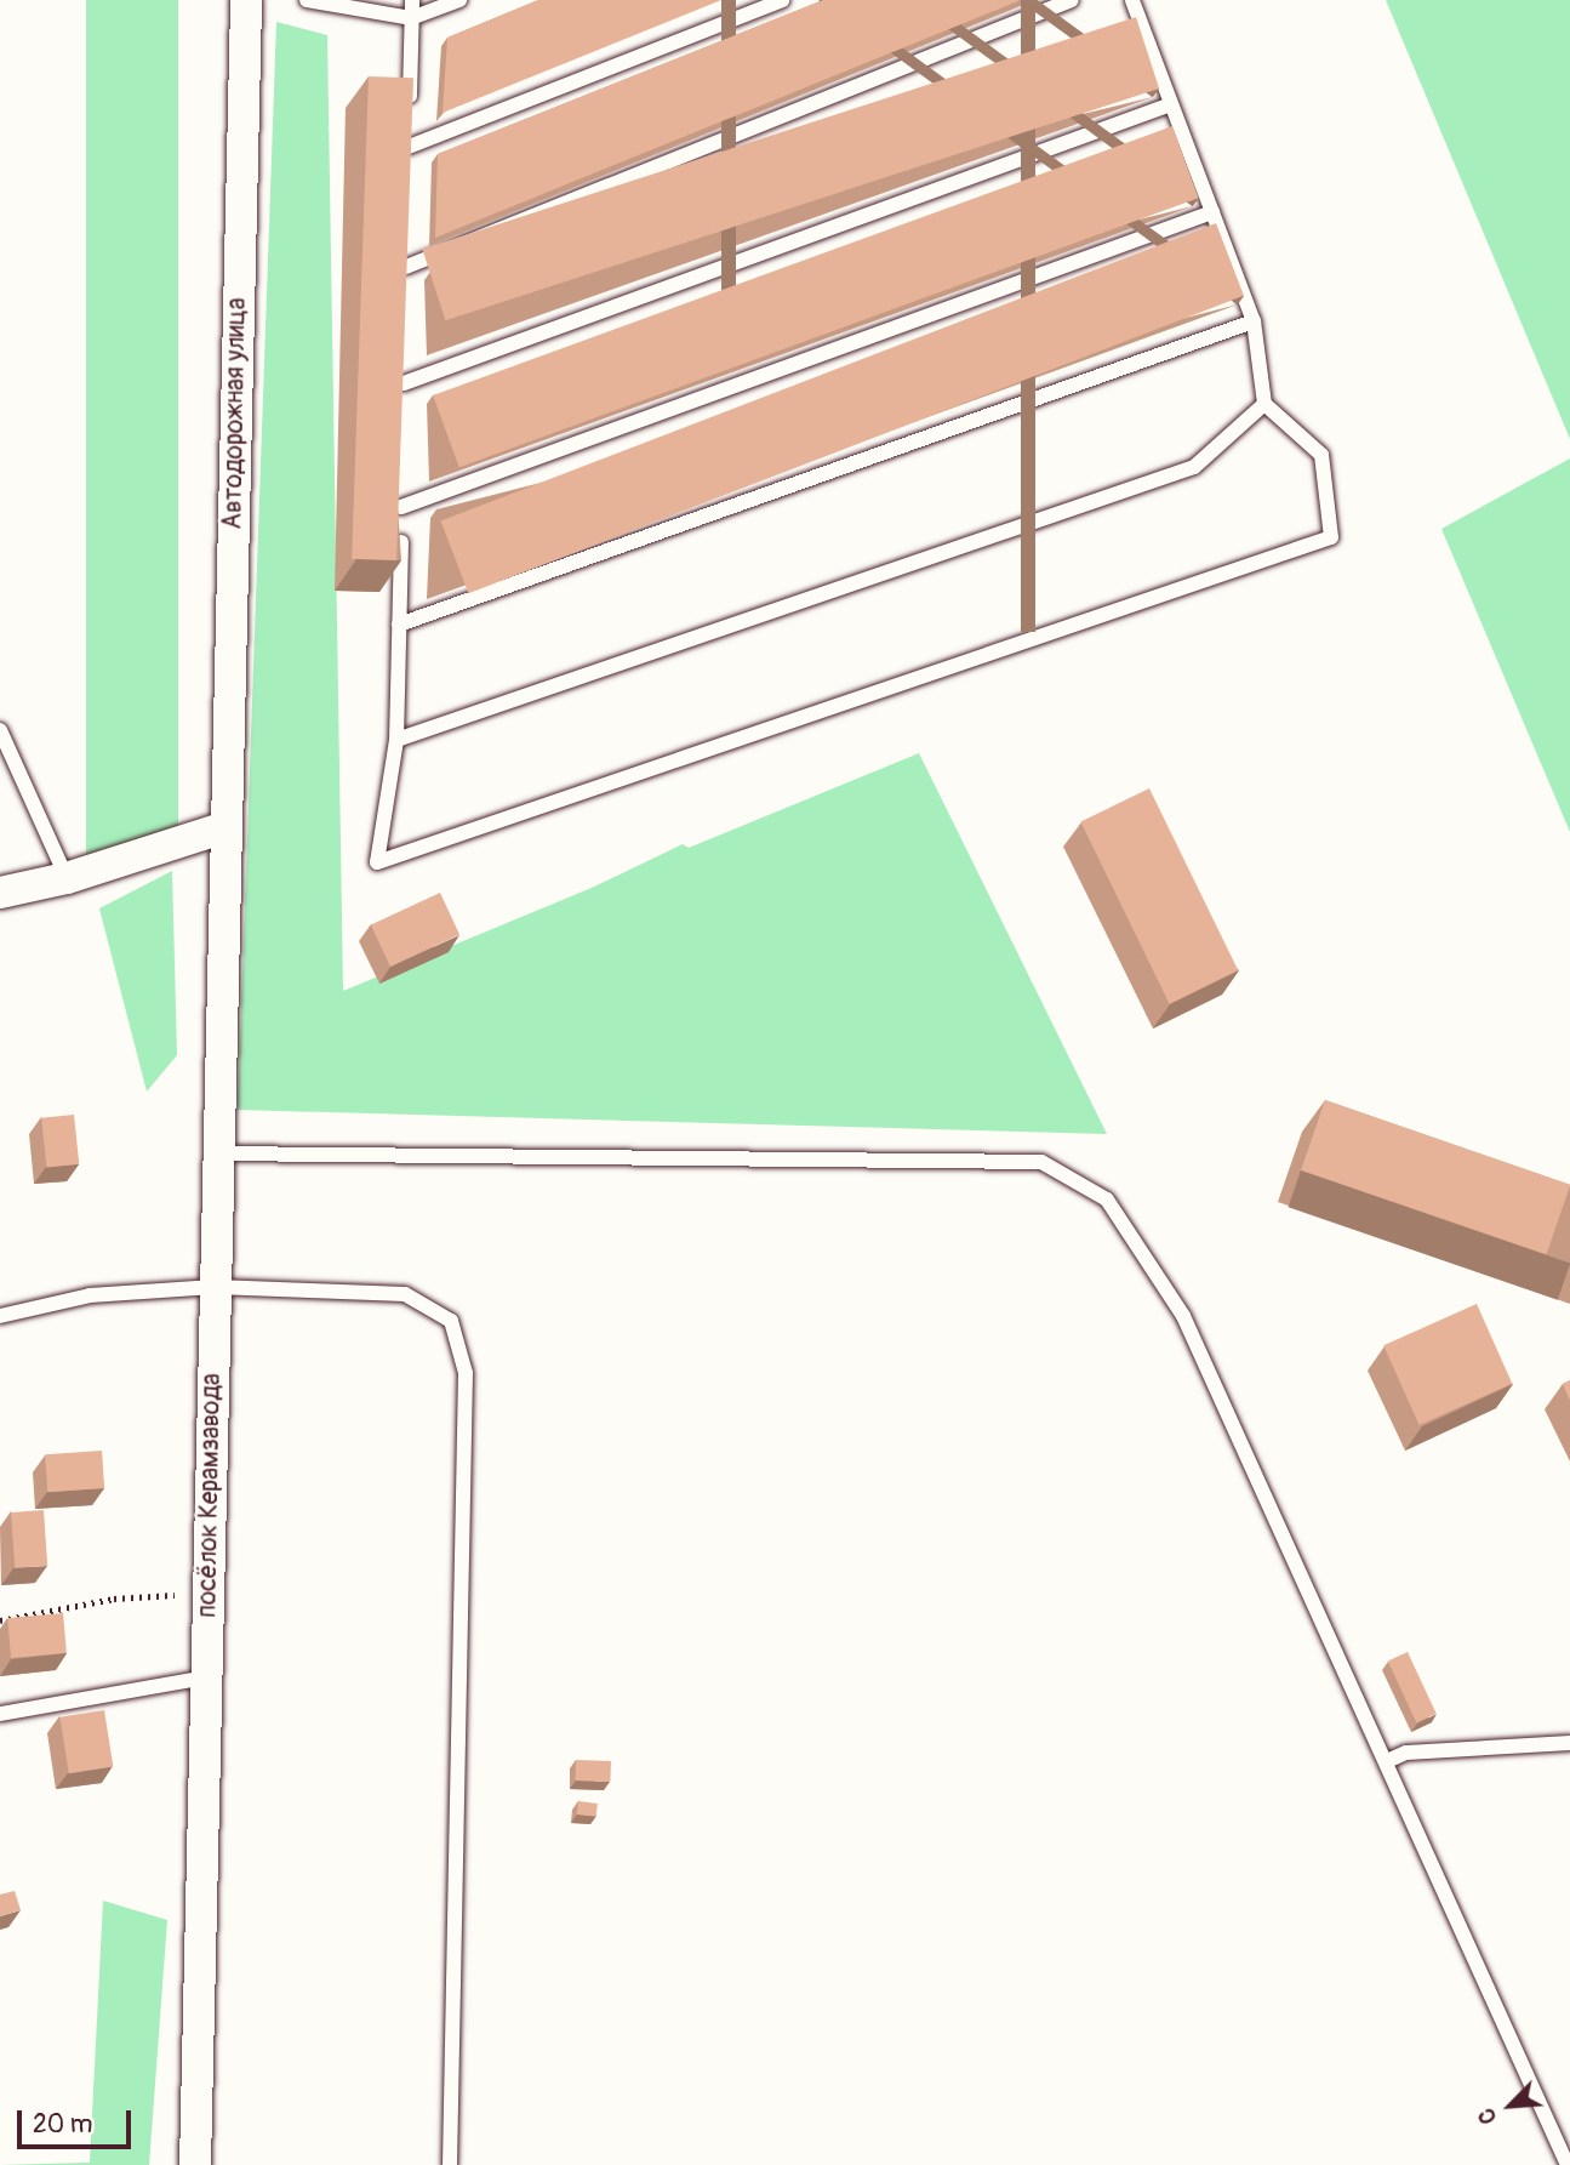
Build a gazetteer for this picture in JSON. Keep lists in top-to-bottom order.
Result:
{
  "streets": {
    "street": ["Автодорожная улица", "посёлок Керамзавода"]
  },
  "crossings": [
    ["Автодорожная улица", "посёлок Керамзавода"]
  ],
  "scale_bar": "20 m",
  "north": "bottom left"
}
